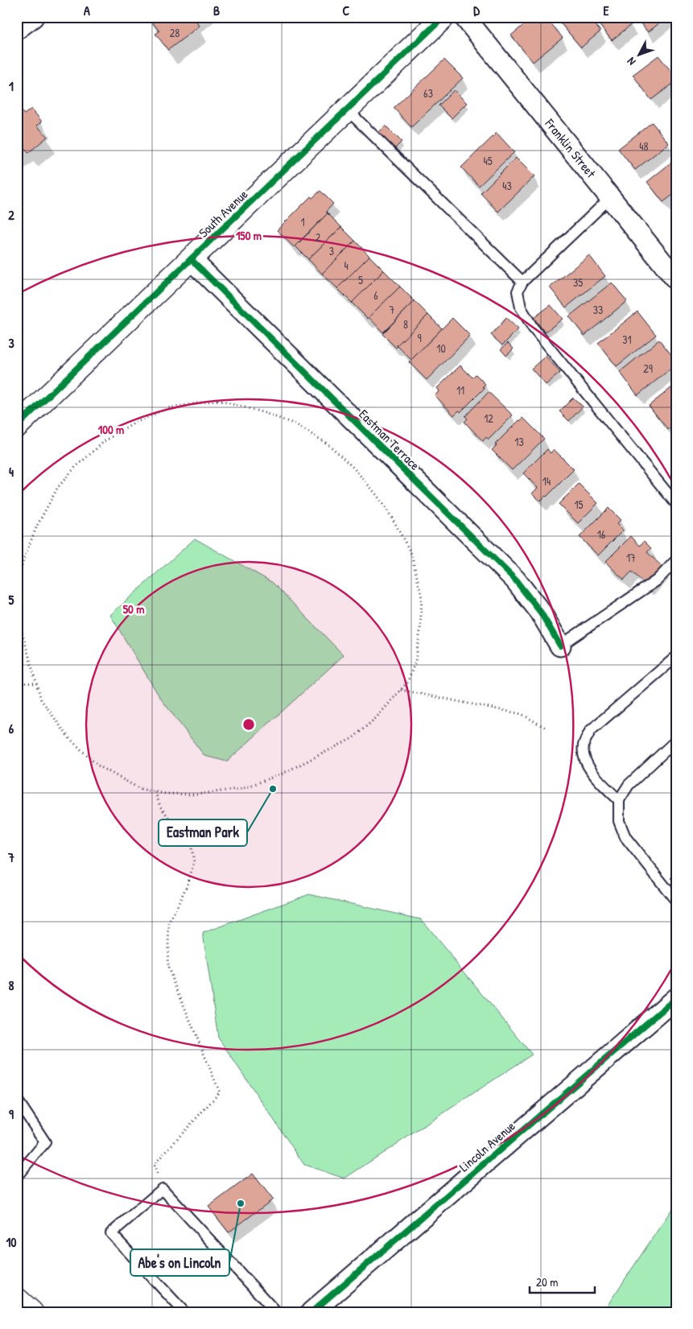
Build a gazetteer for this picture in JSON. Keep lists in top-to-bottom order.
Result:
{
  "streets": {
    "street": [
      "Franklin Street",
      "South Avenue",
      "Eastman Terrace",
      "Lincoln Avenue"
    ]
  },
  "crossings": [
    ["South Avenue", "Eastman Terrace"]
  ],
  "places": ["Eastman Park", "Abe's on Lincoln"],
  "house_numbers": [
    "28",
    "63",
    "48",
    "45",
    "43",
    "1",
    "2",
    "3",
    "4",
    "5",
    "35",
    "6",
    "7",
    "33",
    "8",
    "9",
    "31",
    "10",
    "29",
    "11",
    "12",
    "13",
    "14",
    "15",
    "16",
    "17"
  ],
  "scale_bar": "20 m",
  "north": "bottom left",
  "grid": {
    "columns": [
      "A",
      "B",
      "C",
      "D",
      "E"
    ],
    "rows": [
      "1",
      "2",
      "3",
      "4",
      "5",
      "6",
      "7",
      "8",
      "9",
      "10"
    ]
  },
  "rings": ["150 m", "100 m", "50 m"]
}
